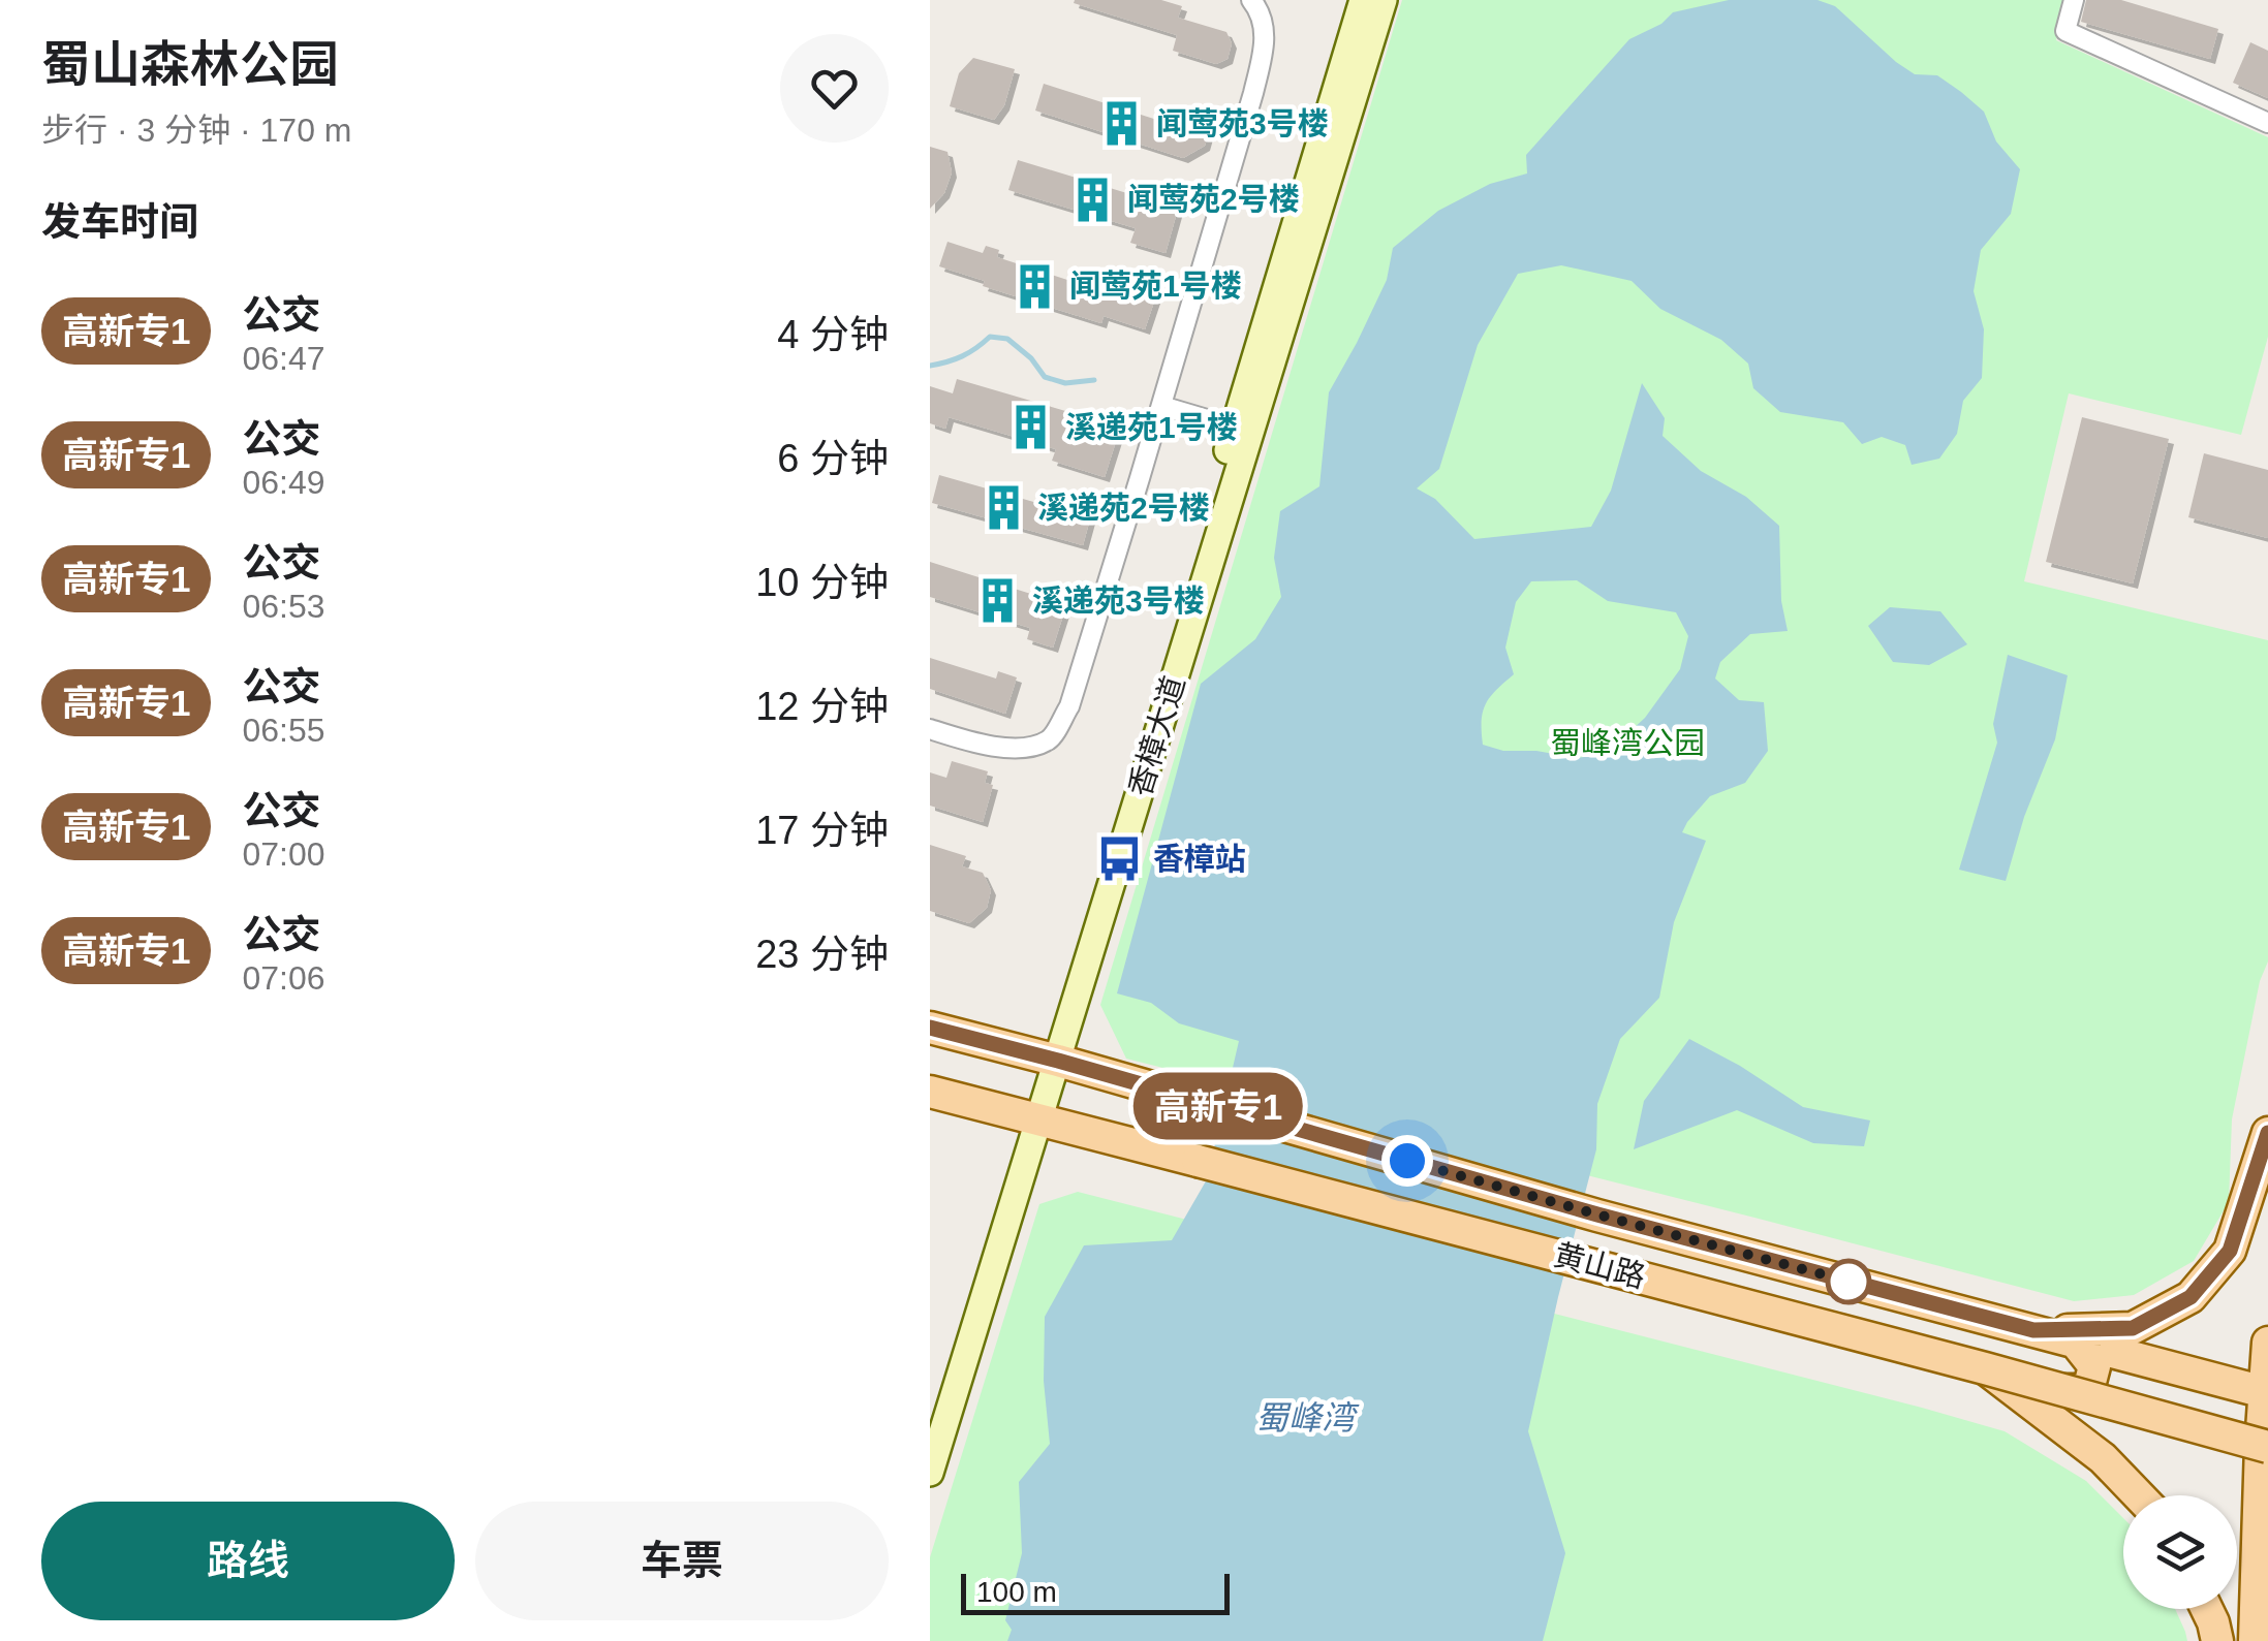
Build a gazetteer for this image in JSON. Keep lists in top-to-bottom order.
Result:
{
  "streets": {
    "main road": ["黄山路"],
    "street": ["香樟大道"]
  },
  "crossings": [
    ["香樟大道", "黄山路"]
  ],
  "water": ["蜀峰湾"],
  "parks": ["蜀峰湾公园"],
  "places": {
    "building": [
      "闻莺苑3号楼",
      "闻莺苑2号楼",
      "闻莺苑1号楼",
      "溪递苑1号楼",
      "溪递苑2号楼",
      "溪递苑3号楼"
    ],
    "bus stop": ["香樟站"]
  },
  "lines": ["bus line 高新专1"],
  "scale_bar": "100 m",
  "page": {
    "heading": [
      ["蜀山森林公园", "步行 · 3 分钟 · 170 m"],
      "发车时间"
    ],
    "on_map": "高新专1",
    "list": [
      {
        "mark": "高新专1",
        "name": "公交",
        "note": "06:47",
        "value": "4 分钟"
      },
      {
        "mark": "高新专1",
        "name": "公交",
        "note": "06:49",
        "value": "6 分钟"
      },
      {
        "mark": "高新专1",
        "name": "公交",
        "note": "06:53",
        "value": "10 分钟"
      },
      {
        "mark": "高新专1",
        "name": "公交",
        "note": "06:55",
        "value": "12 分钟"
      },
      {
        "mark": "高新专1",
        "name": "公交",
        "note": "07:00",
        "value": "17 分钟"
      },
      {
        "mark": "高新专1",
        "name": "公交",
        "note": "07:06",
        "value": "23 分钟"
      }
    ],
    "buttons": ["路线", "车票"],
    "scale": "100 m"
  }
}
